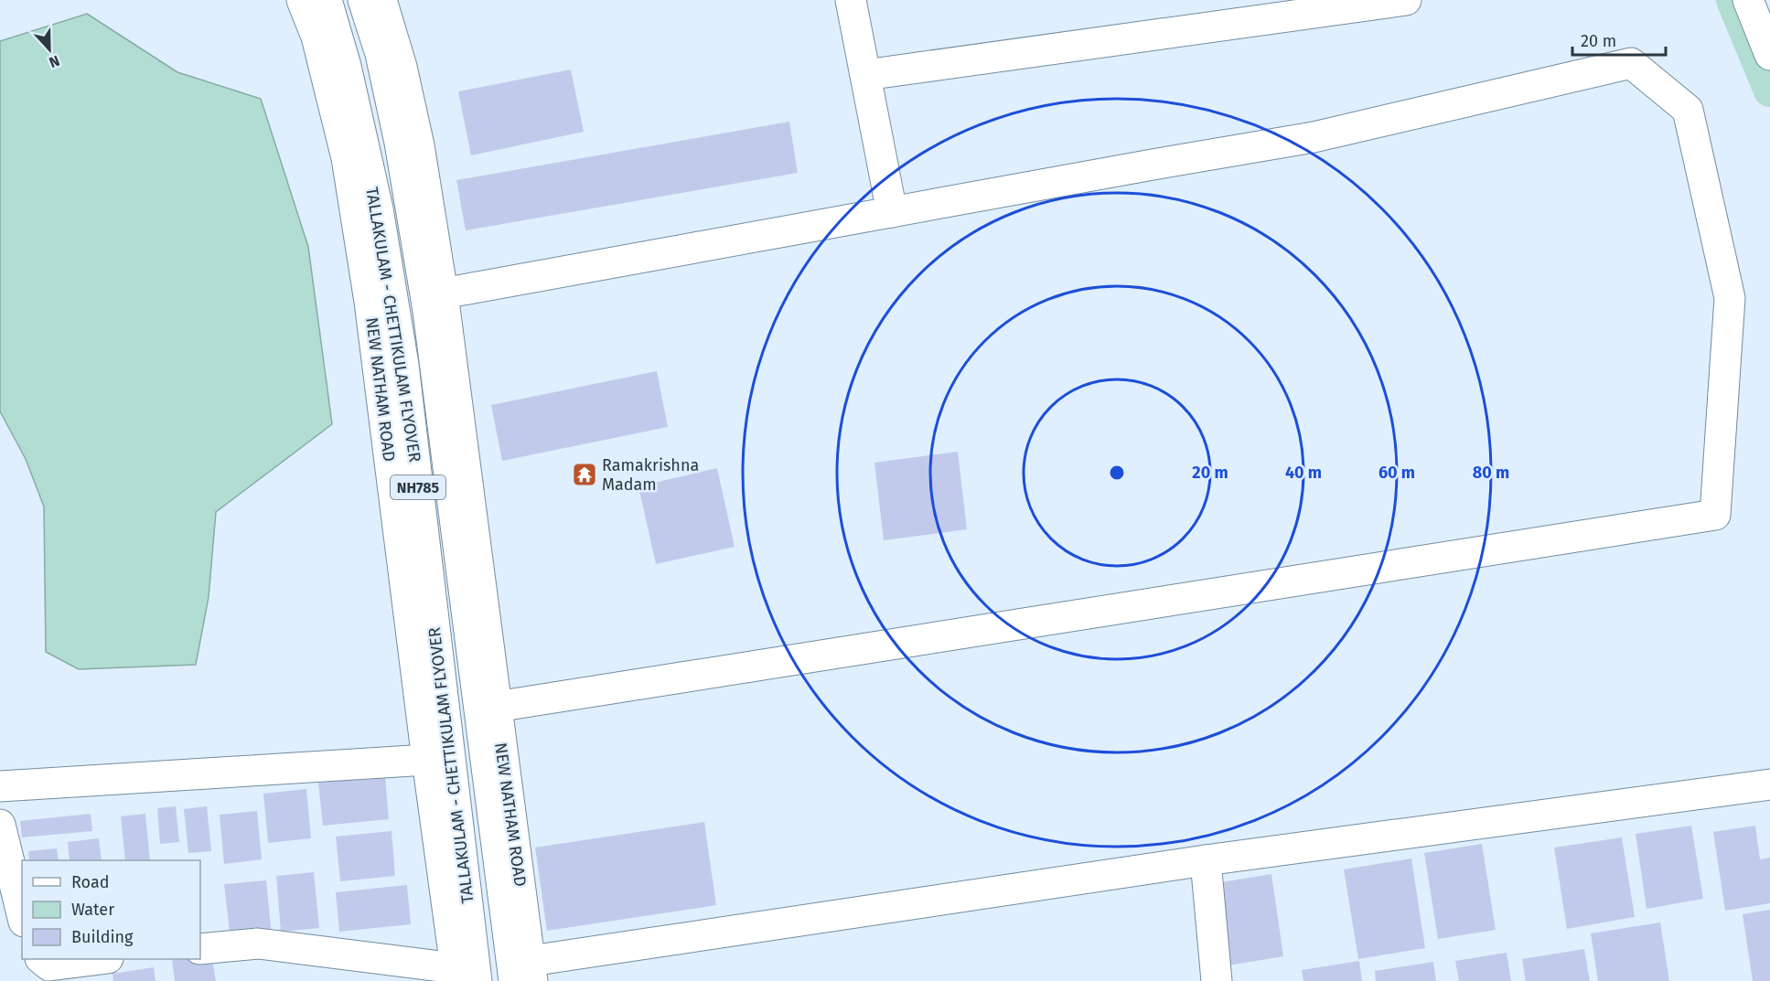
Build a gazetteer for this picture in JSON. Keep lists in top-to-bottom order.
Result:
{
  "streets": {
    "main road": ["TALLAKULAM - CHETTIKULAM FLYOVER", "NEW NATHAM ROAD", "NH785"]
  },
  "crossings": [
    ["TALLAKULAM - CHETTIKULAM FLYOVER", "NEW NATHAM ROAD"]
  ],
  "places": {
    "temple": ["Ramakrishna Madam"]
  },
  "legend": ["Road", "Water", "Building"],
  "scale_bar": "20 m",
  "north": "bottom",
  "rings": [
    "20 m",
    "40 m",
    "60 m",
    "80 m"
  ]
}
